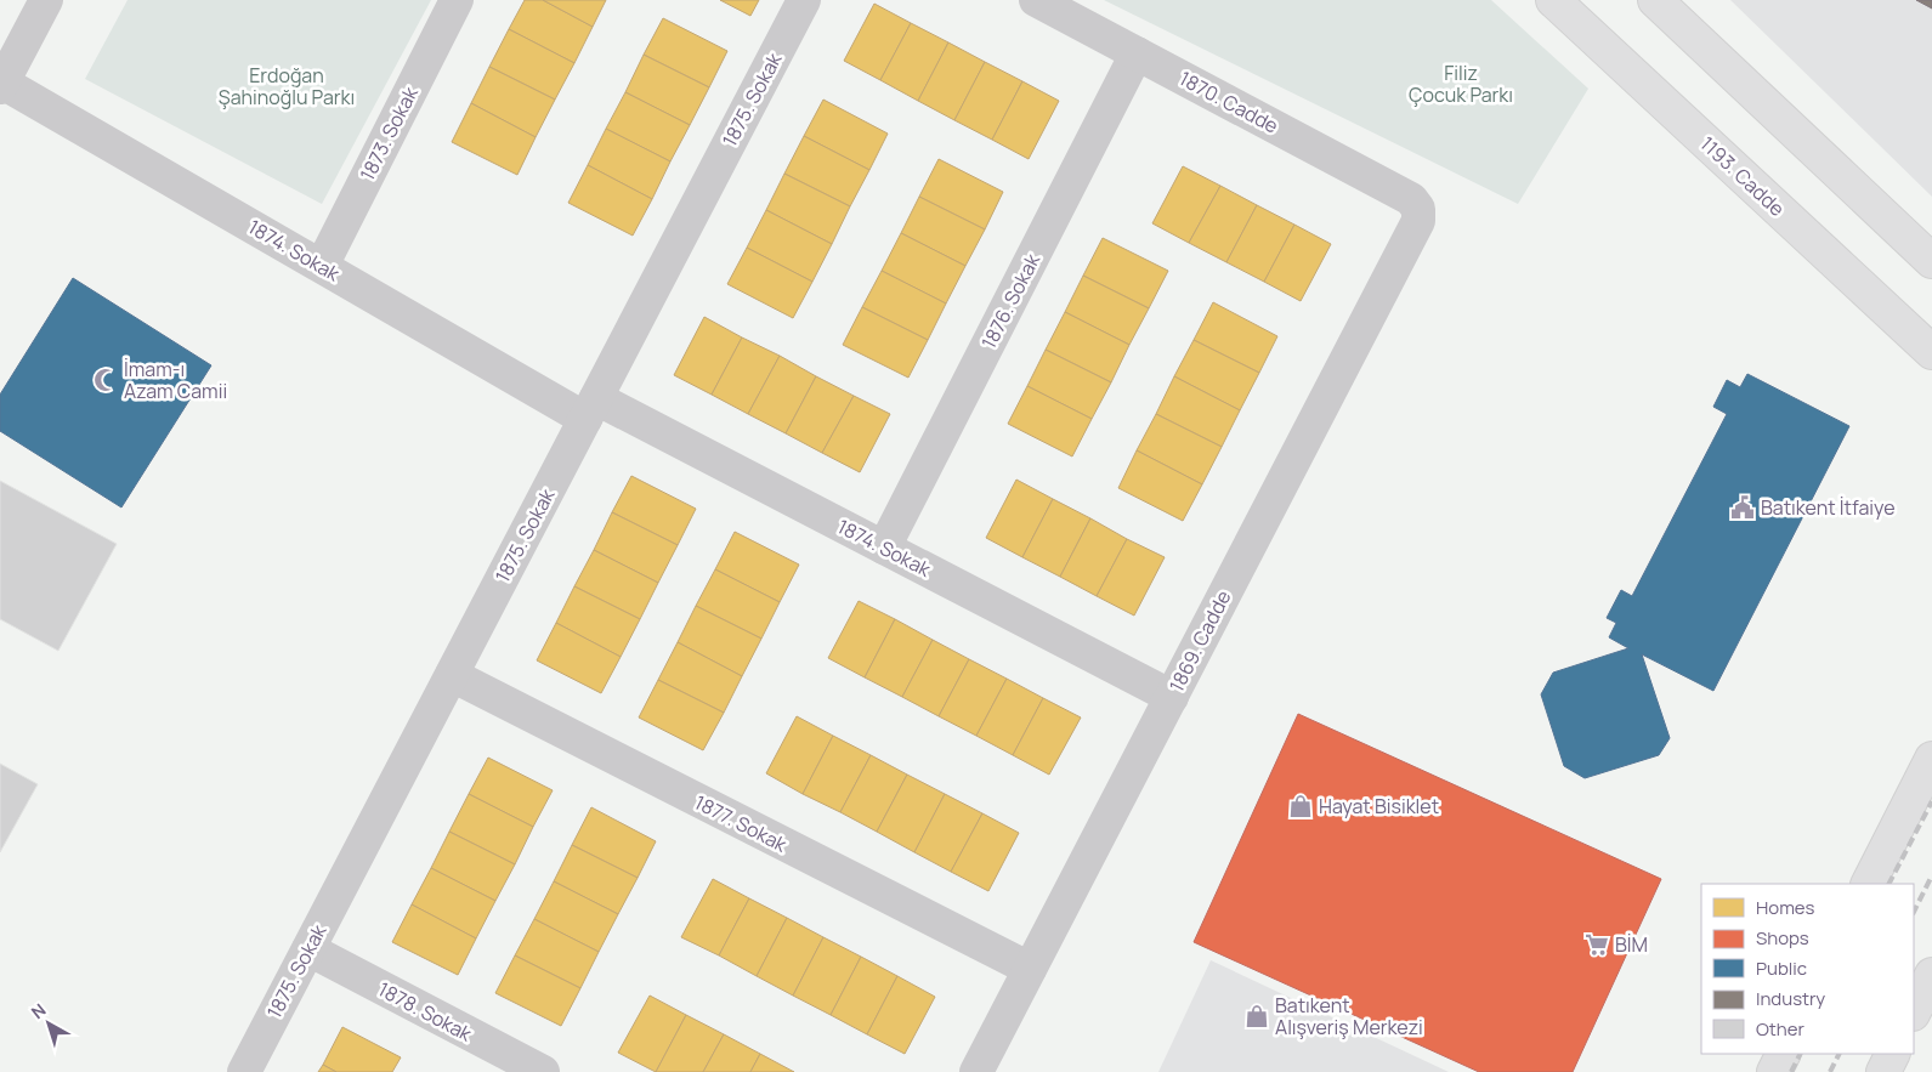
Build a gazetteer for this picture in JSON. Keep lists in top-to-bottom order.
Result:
{
  "streets": {
    "main road": ["1193. Cadde"],
    "street": [
      "1875. Sokak",
      "1870. Cadde",
      "1873. Sokak",
      "1874. Sokak",
      "1876. Sokak",
      "1869. Cadde",
      "1877. Sokak",
      "1878. Sokak"
    ]
  },
  "crossings": [
    ["1875. Sokak", "1874. Sokak"],
    ["1875. Sokak", "1877. Sokak"],
    ["1875. Sokak", "1878. Sokak"],
    ["1870. Cadde", "1876. Sokak"],
    ["1870. Cadde", "1869. Cadde"],
    ["1873. Sokak", "1874. Sokak"],
    ["1874. Sokak", "1876. Sokak"],
    ["1874. Sokak", "1869. Cadde"],
    ["1869. Cadde", "1877. Sokak"]
  ],
  "parks": ["Filiz Çocuk Parkı", "Erdoğan Şahinoğlu Parkı"],
  "places": {
    "mosque": ["İmam-ı Azam Camii"],
    "public building": ["Batıkent İtfaiye"],
    "shop": ["Hayat Bisiklet", "Batıkent Alışveriş Merkezi"],
    "supermarket": ["BİM"]
  },
  "legend": [
    "Homes",
    "Shops",
    "Public",
    "Industry",
    "Other"
  ],
  "north": "top left"
}
